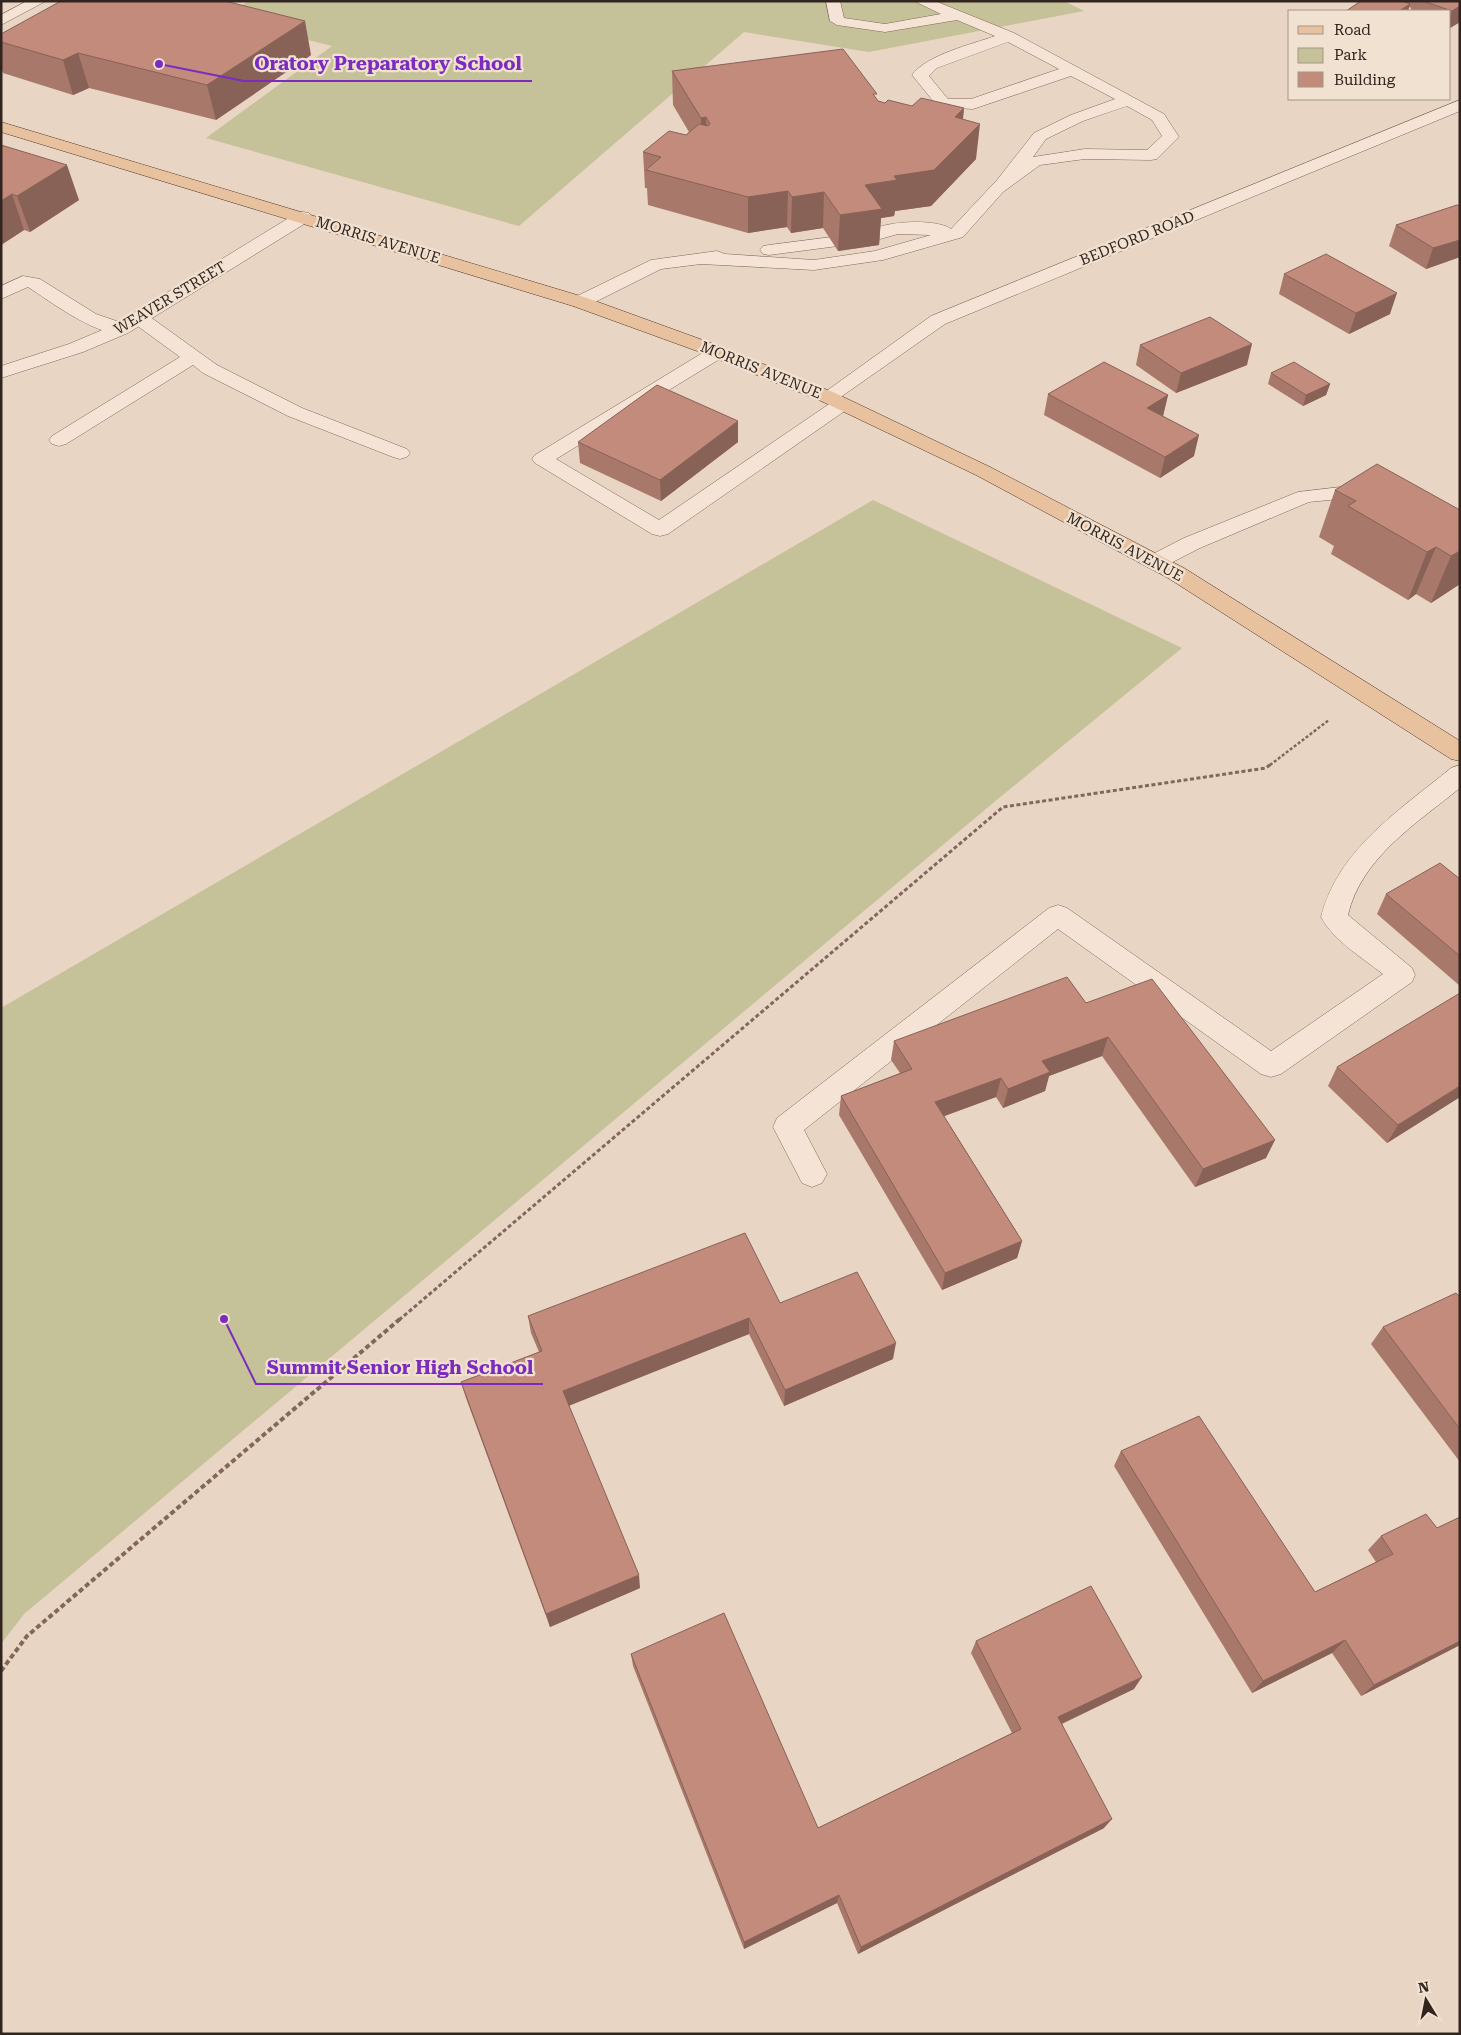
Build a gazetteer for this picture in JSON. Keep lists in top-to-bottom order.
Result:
{
  "streets": {
    "main road": ["MORRIS AVENUE"],
    "street": ["BEDFORD ROAD", "WEAVER STREET"]
  },
  "crossings": [
    ["BEDFORD ROAD", "MORRIS AVENUE"],
    ["MORRIS AVENUE", "WEAVER STREET"]
  ],
  "places": ["Oratory Preparatory School", "Summit Senior High School"],
  "legend": ["Road", "Park", "Building"],
  "north": "top"
}
